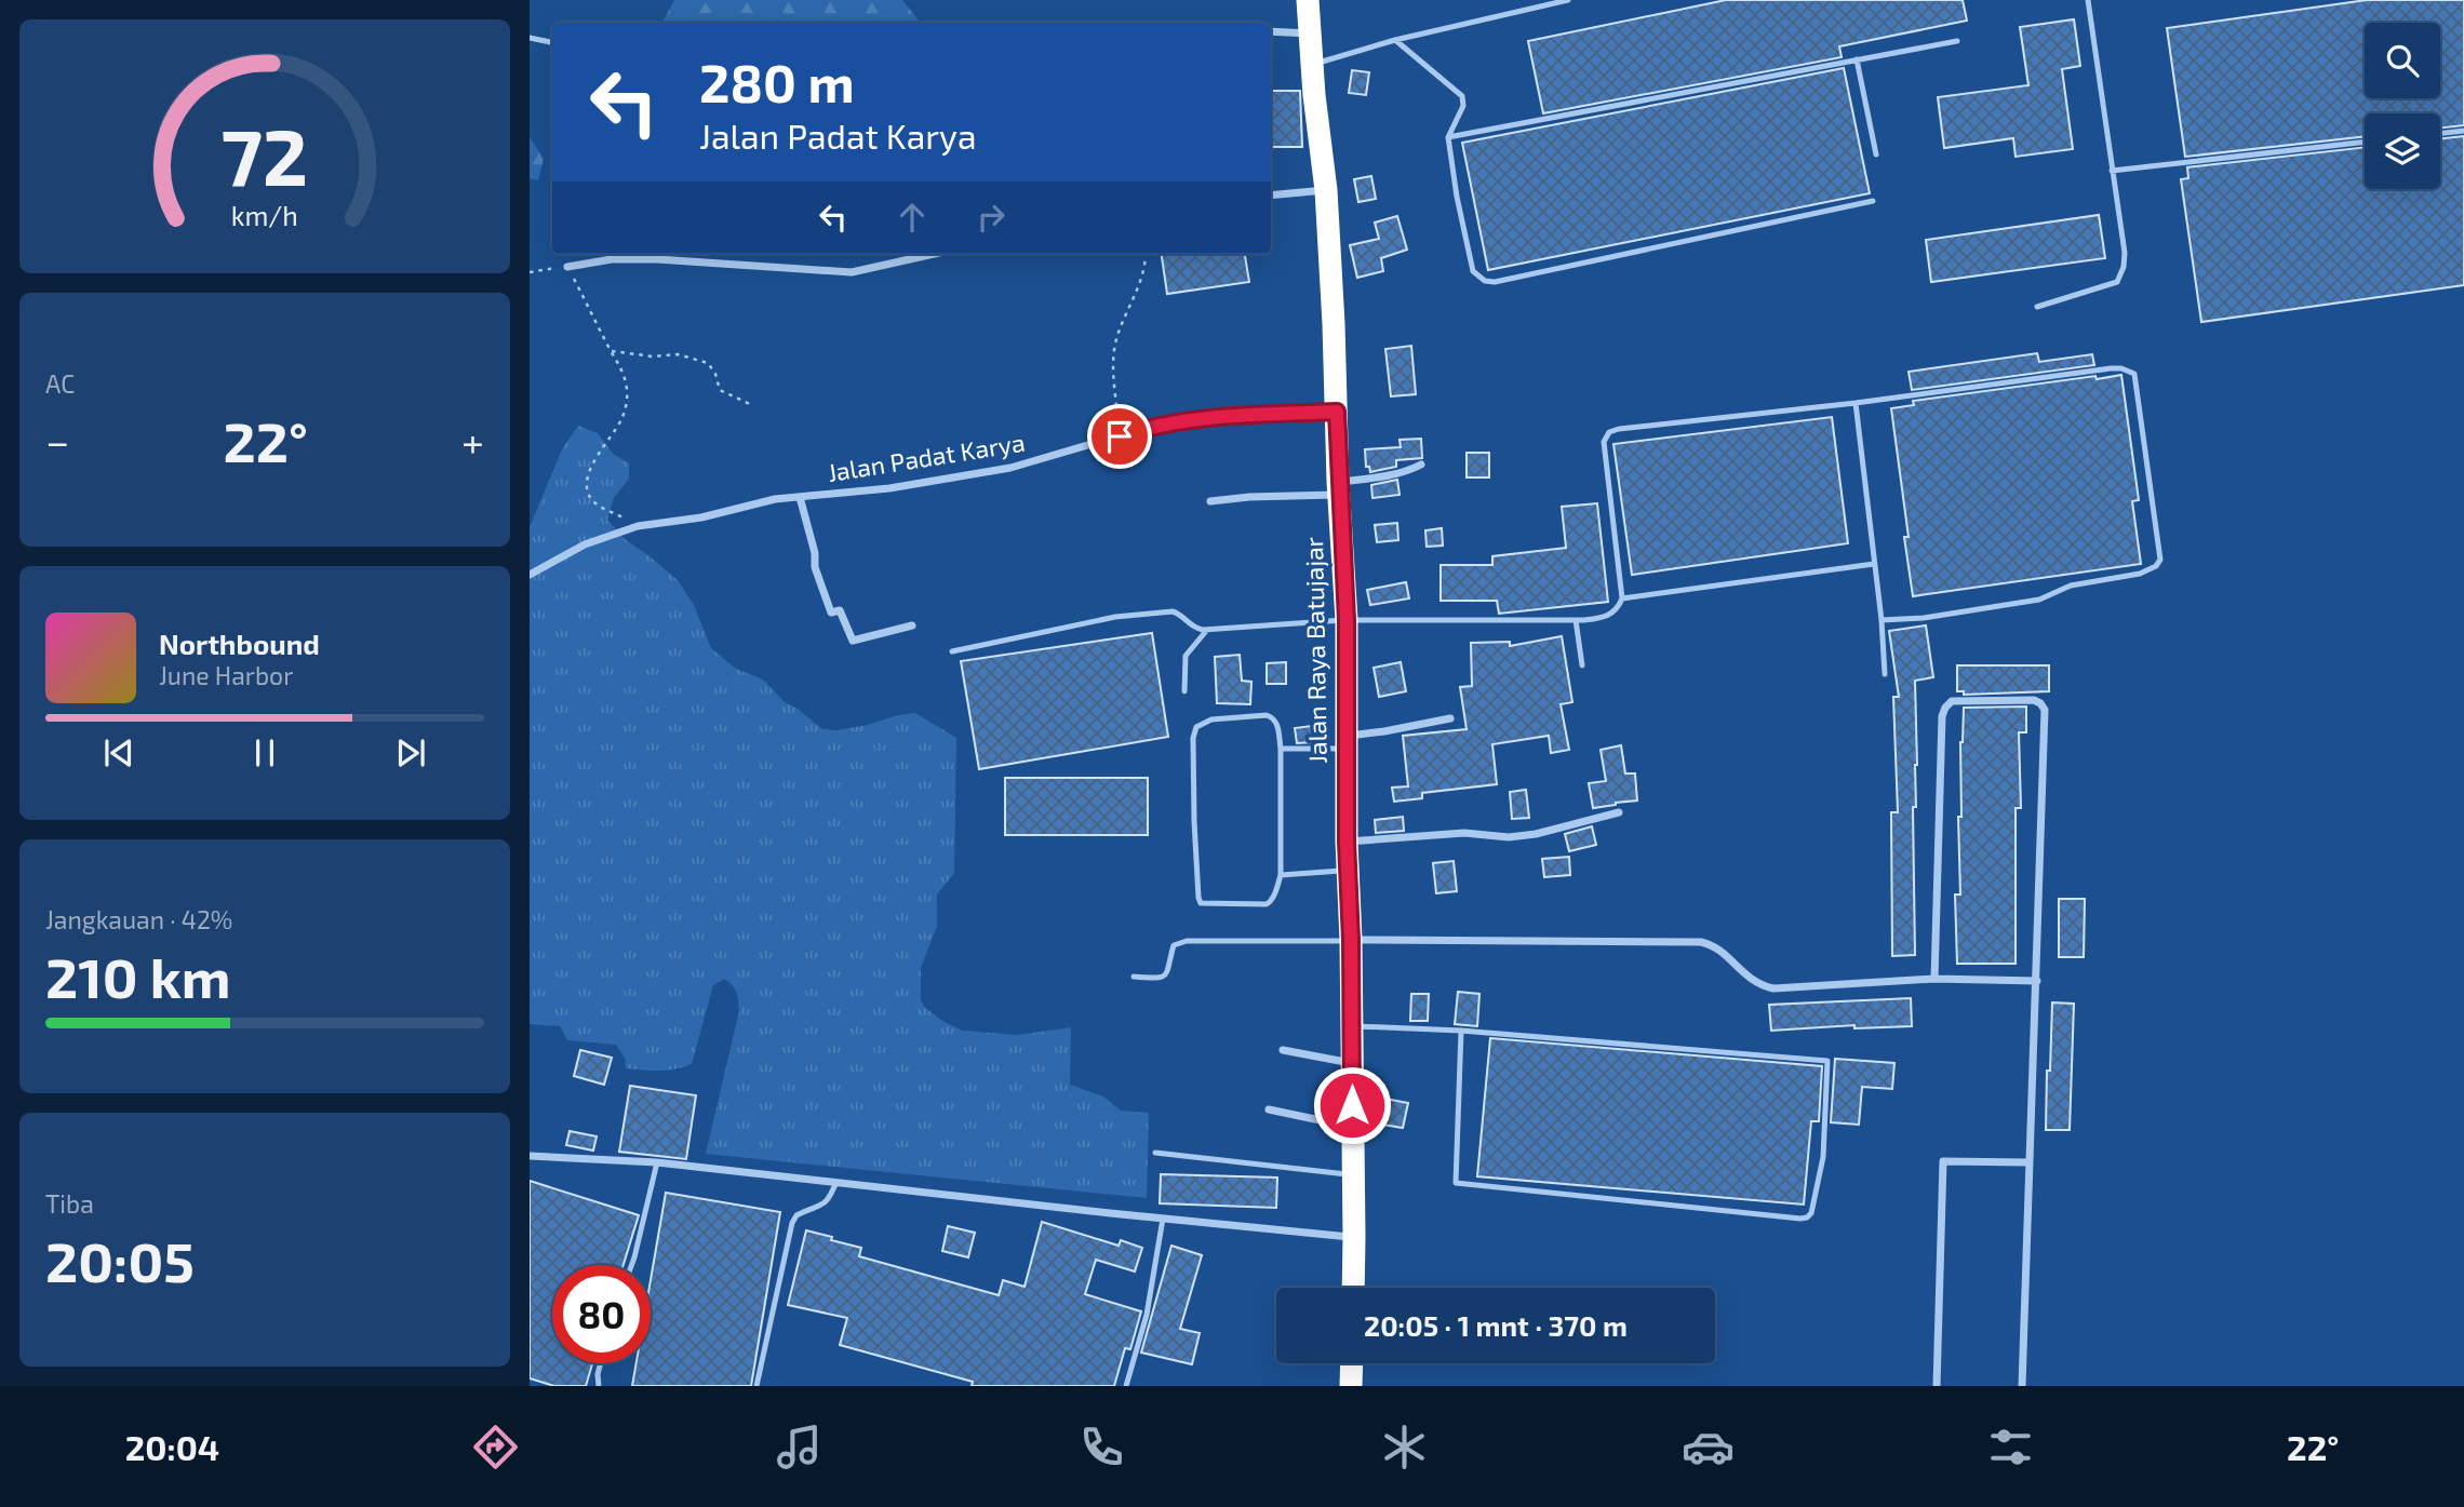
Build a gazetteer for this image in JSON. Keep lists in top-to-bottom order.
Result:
{
  "streets": {
    "highway": ["Jalan Raya Batujajar"],
    "street": ["Jalan Padat Karya"]
  },
  "crossings": [
    ["Jalan Padat Karya", "Jalan Raya Batujajar"]
  ],
  "page": {
    "turn": ["280 m", "Jalan Padat Karya"],
    "tile": [
      "AC",
      ["Jangkauan · 42%", "210 km"],
      ["Tiba", "20:05"]
    ],
    "heat": ["−", "22°", "+"],
    "song": ["Northbound", "June Harbor"],
    "limit": "80",
    "trip": "20:05 · 1 mnt · 370 m",
    "tabs": ["20:04", "22°"],
    "gauge": ["72", "km/h"]
  }
}
